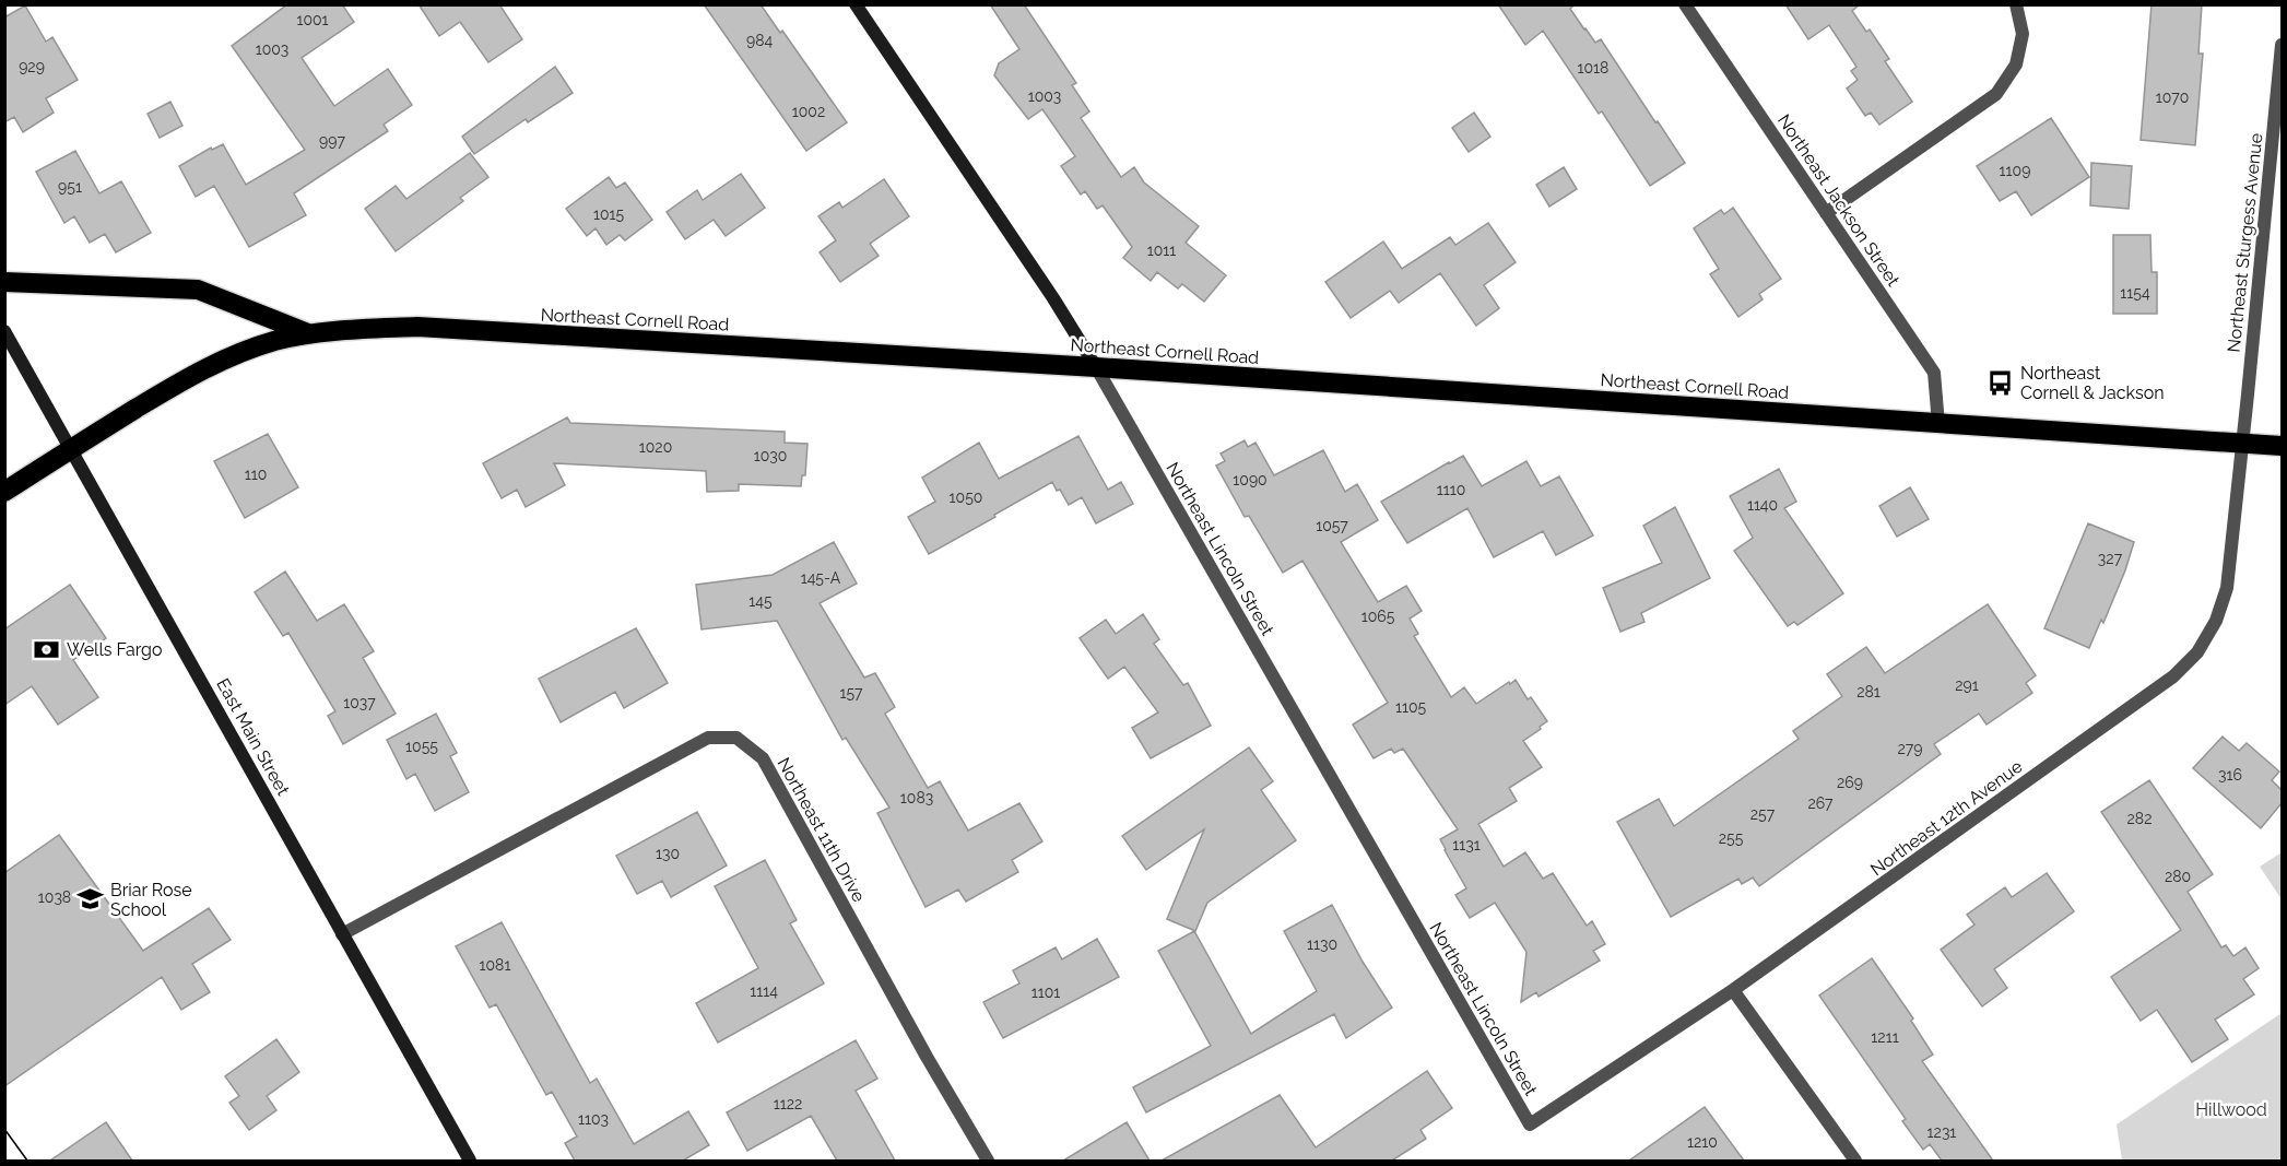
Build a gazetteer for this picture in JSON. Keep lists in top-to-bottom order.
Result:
{
  "streets": {
    "highway": ["Northeast Cornell Road"],
    "main road": ["Northeast Lincoln Street", "East Main Street"],
    "street": [
      "Northeast Jackson Street",
      "Northeast Sturgess Avenue",
      "Northeast 12th Avenue",
      "Northeast 11th Drive"
    ]
  },
  "crossings": [
    ["Northeast Jackson Street", "Northeast Cornell Road"],
    ["Northeast Sturgess Avenue", "Northeast Cornell Road"],
    ["Northeast Sturgess Avenue", "Northeast 12th Avenue"],
    ["Northeast Cornell Road", "Northeast Lincoln Street"],
    ["Northeast Cornell Road", "East Main Street"],
    ["Northeast Cornell Road", "Northeast 12th Avenue"],
    ["Northeast Lincoln Street", "Northeast 12th Avenue"],
    ["East Main Street", "Northeast 11th Drive"]
  ],
  "parks": ["Hillwood"],
  "places": {
    "bus stop": ["Northeast Cornell & Jackson"],
    "bank": ["Wells Fargo"],
    "school or university": ["Briar Rose School"]
  },
  "house_numbers": [
    "1001",
    "984",
    "1003",
    "929",
    "1018",
    "1003",
    "1070",
    "1002",
    "997",
    "1109",
    "951",
    "1015",
    "1011",
    "1154",
    "1020",
    "1030",
    "110",
    "1090",
    "1110",
    "1050",
    "1140",
    "1057",
    "327",
    "145-A",
    "145",
    "1065",
    "291",
    "281",
    "157",
    "1037",
    "1105",
    "1055",
    "279",
    "316",
    "269",
    "1083",
    "267",
    "257",
    "282",
    "255",
    "1131",
    "130",
    "280",
    "1038",
    "1130",
    "1081",
    "1114",
    "1101",
    "1211",
    "1122",
    "1103",
    "1231",
    "1210"
  ]
}
